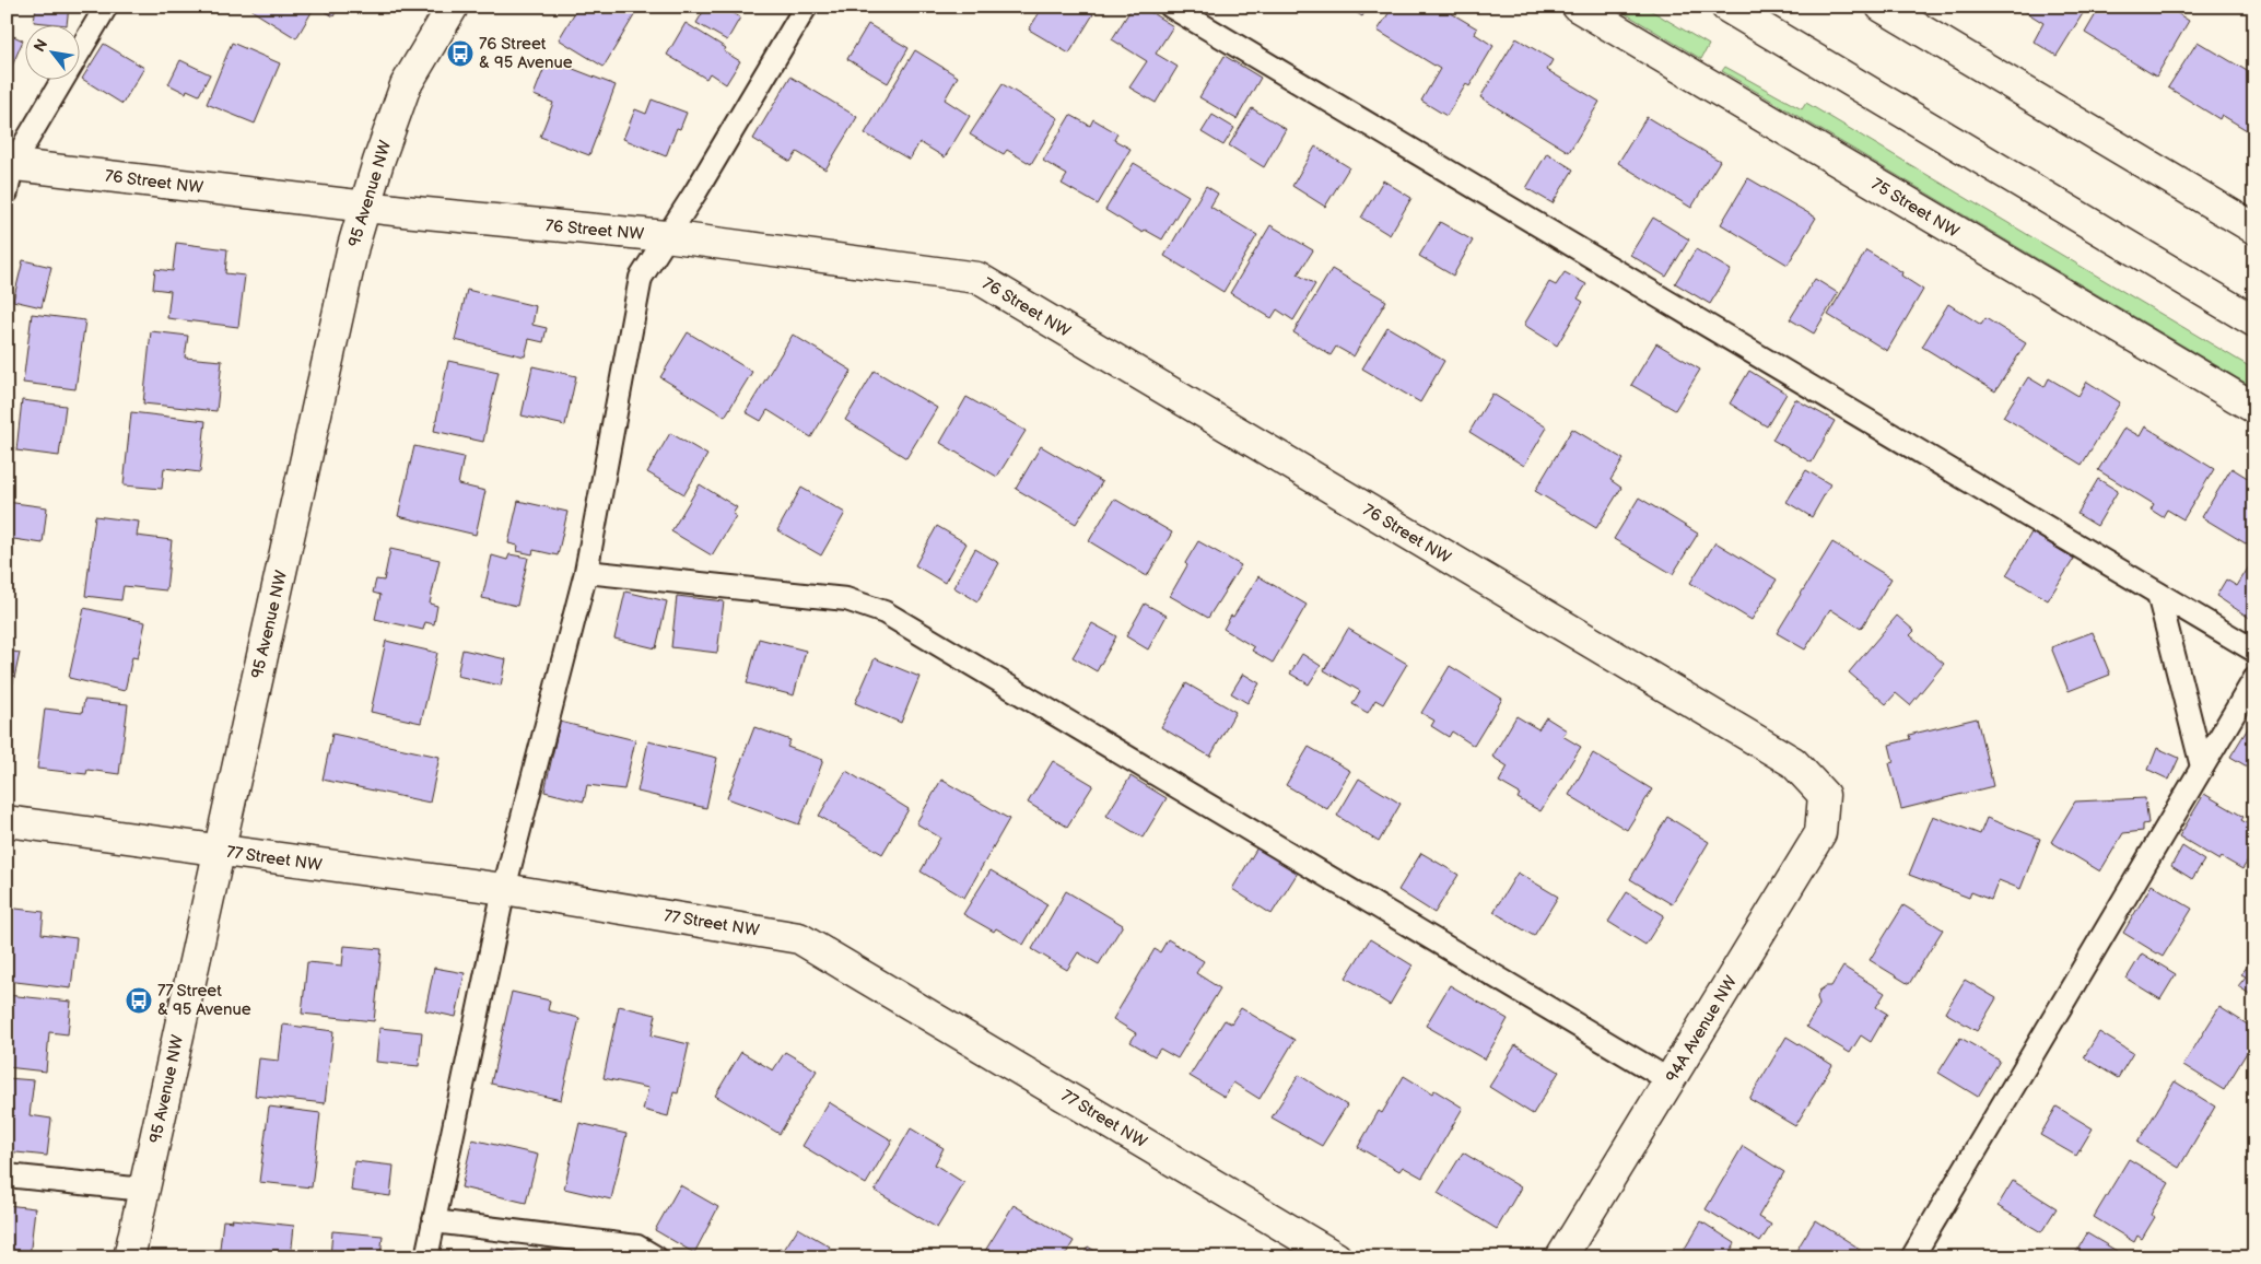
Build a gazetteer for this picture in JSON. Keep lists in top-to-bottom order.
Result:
{
  "streets": {
    "street": [
      "76 Street NW",
      "95 Avenue NW",
      "75 Street NW",
      "77 Street NW",
      "94A Avenue NW"
    ]
  },
  "crossings": [
    ["76 Street NW", "95 Avenue NW"],
    ["76 Street NW", "94A Avenue NW"],
    ["95 Avenue NW", "77 Street NW"]
  ],
  "places": {
    "bus stop": ["76 Street & 95 Avenue", "77 Street & 95 Avenue"]
  },
  "north": "top left"
}
